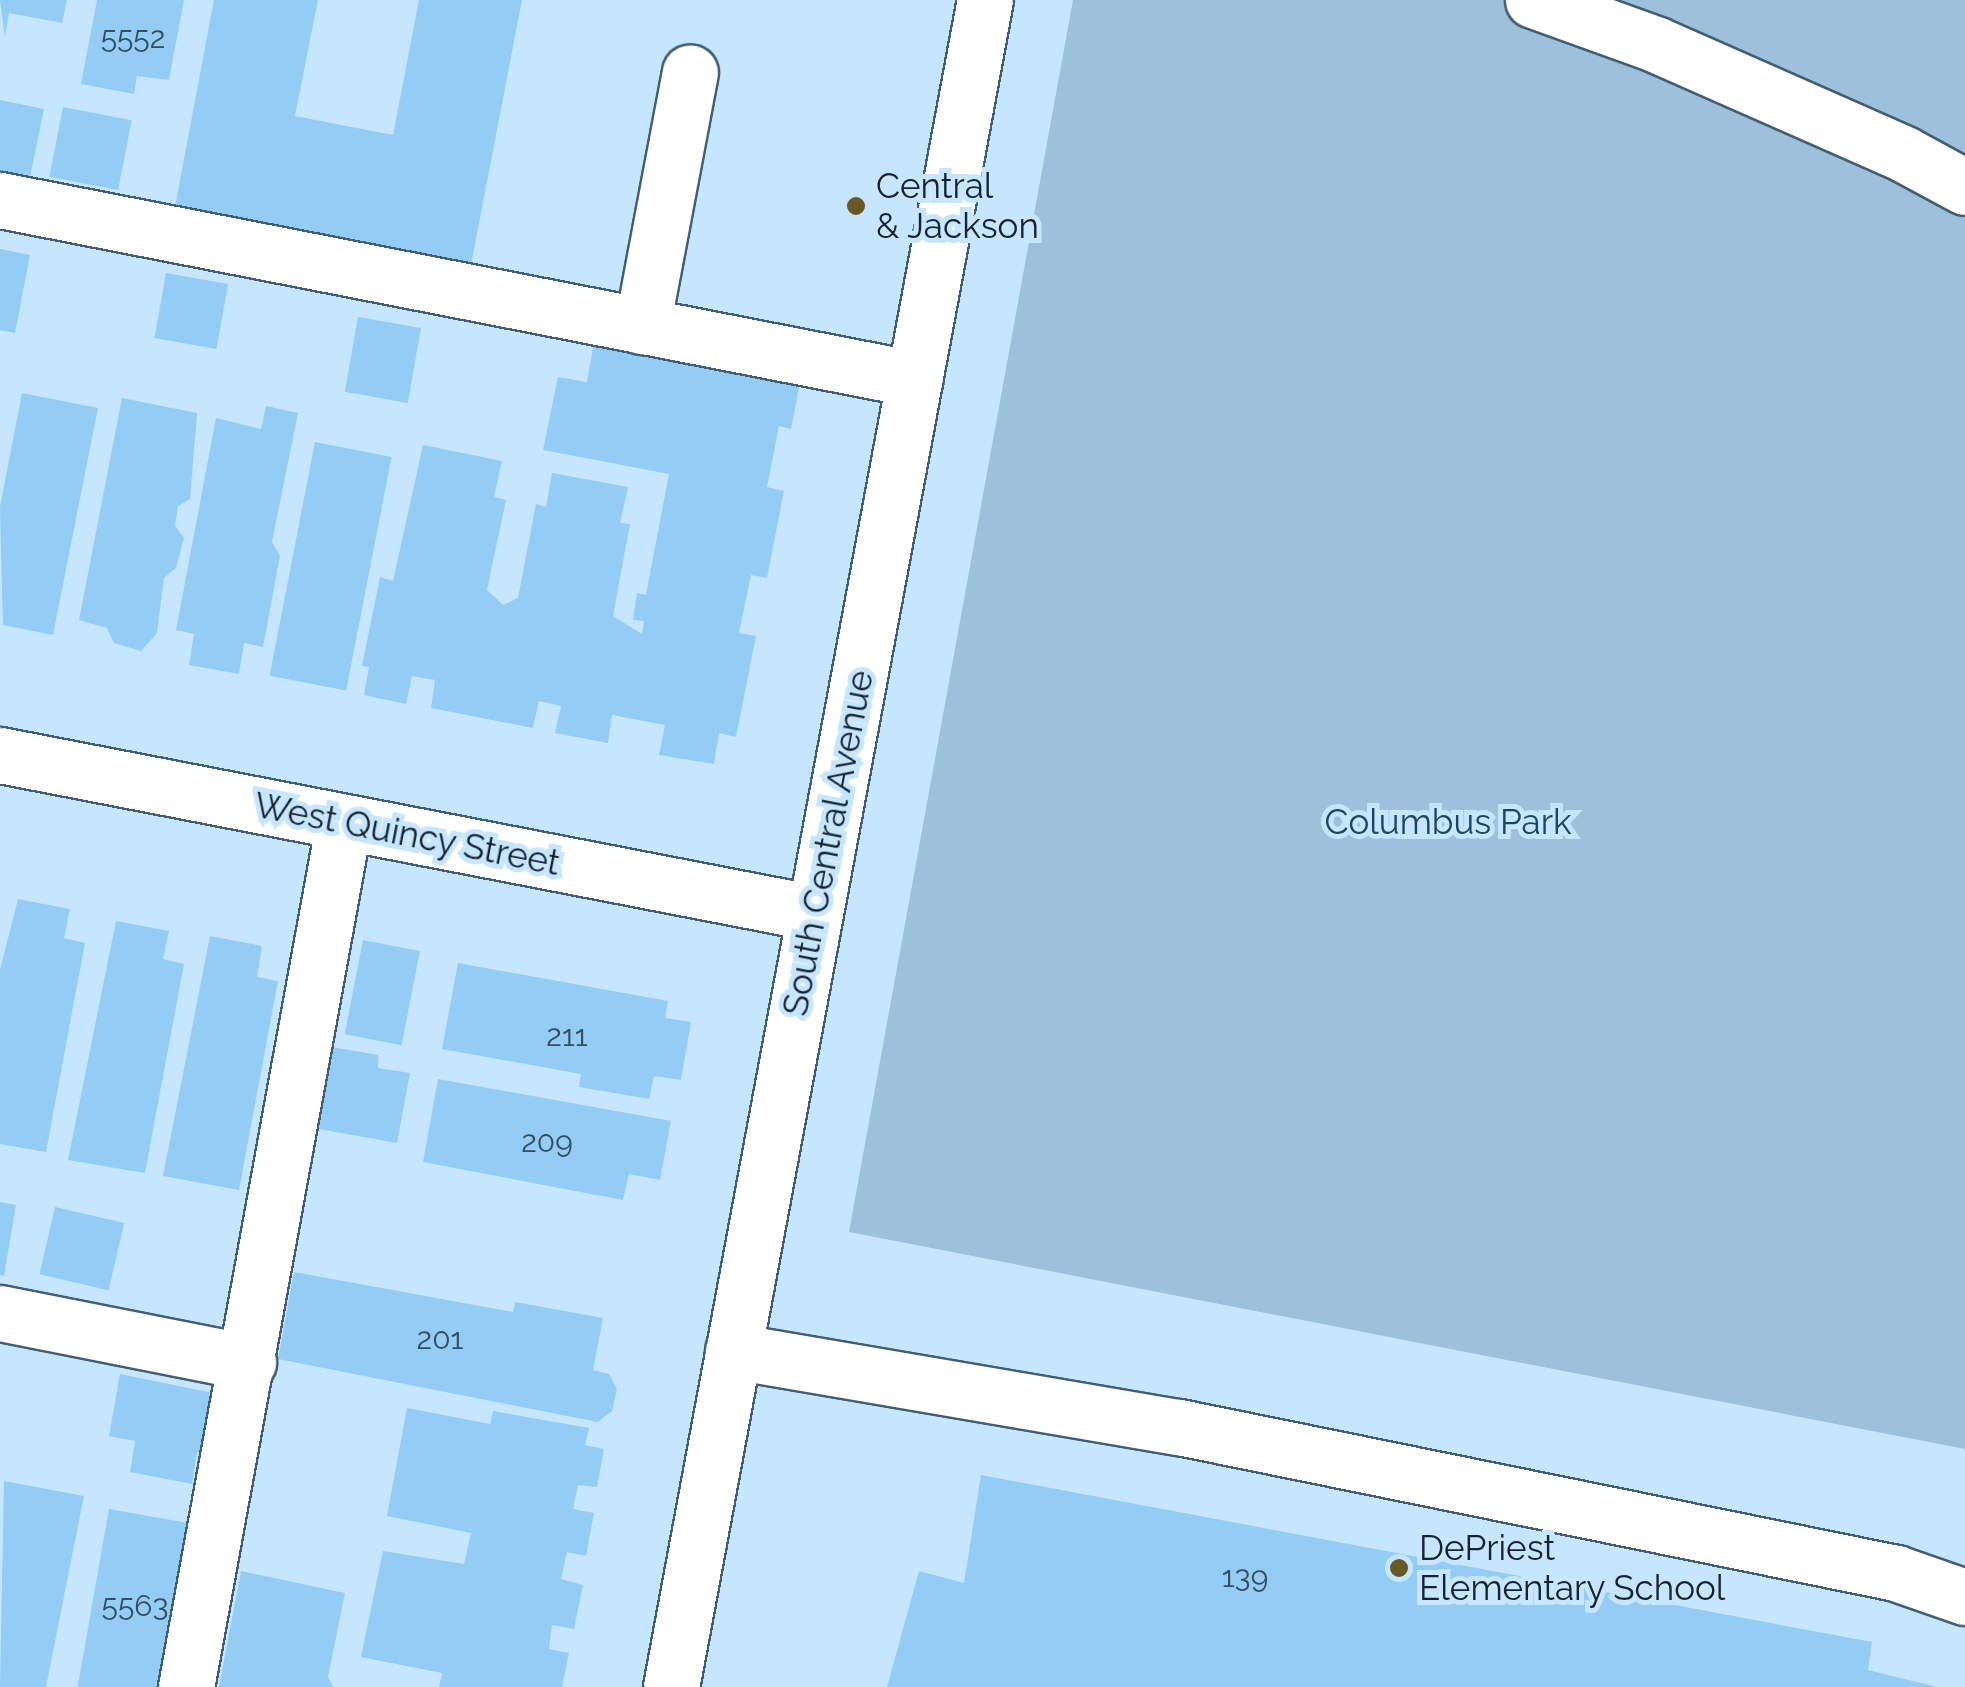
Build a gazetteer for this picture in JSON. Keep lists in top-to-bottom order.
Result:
{
  "streets": {
    "street": ["West Quincy Street", "South Central Avenue"]
  },
  "crossings": [
    ["West Quincy Street", "South Central Avenue"]
  ],
  "parks": ["Columbus Park"],
  "places": ["Central & Jackson", "DePriest Elementary School"],
  "house_numbers": [
    "5552",
    "211",
    "209",
    "201",
    "139",
    "5563"
  ]
}
